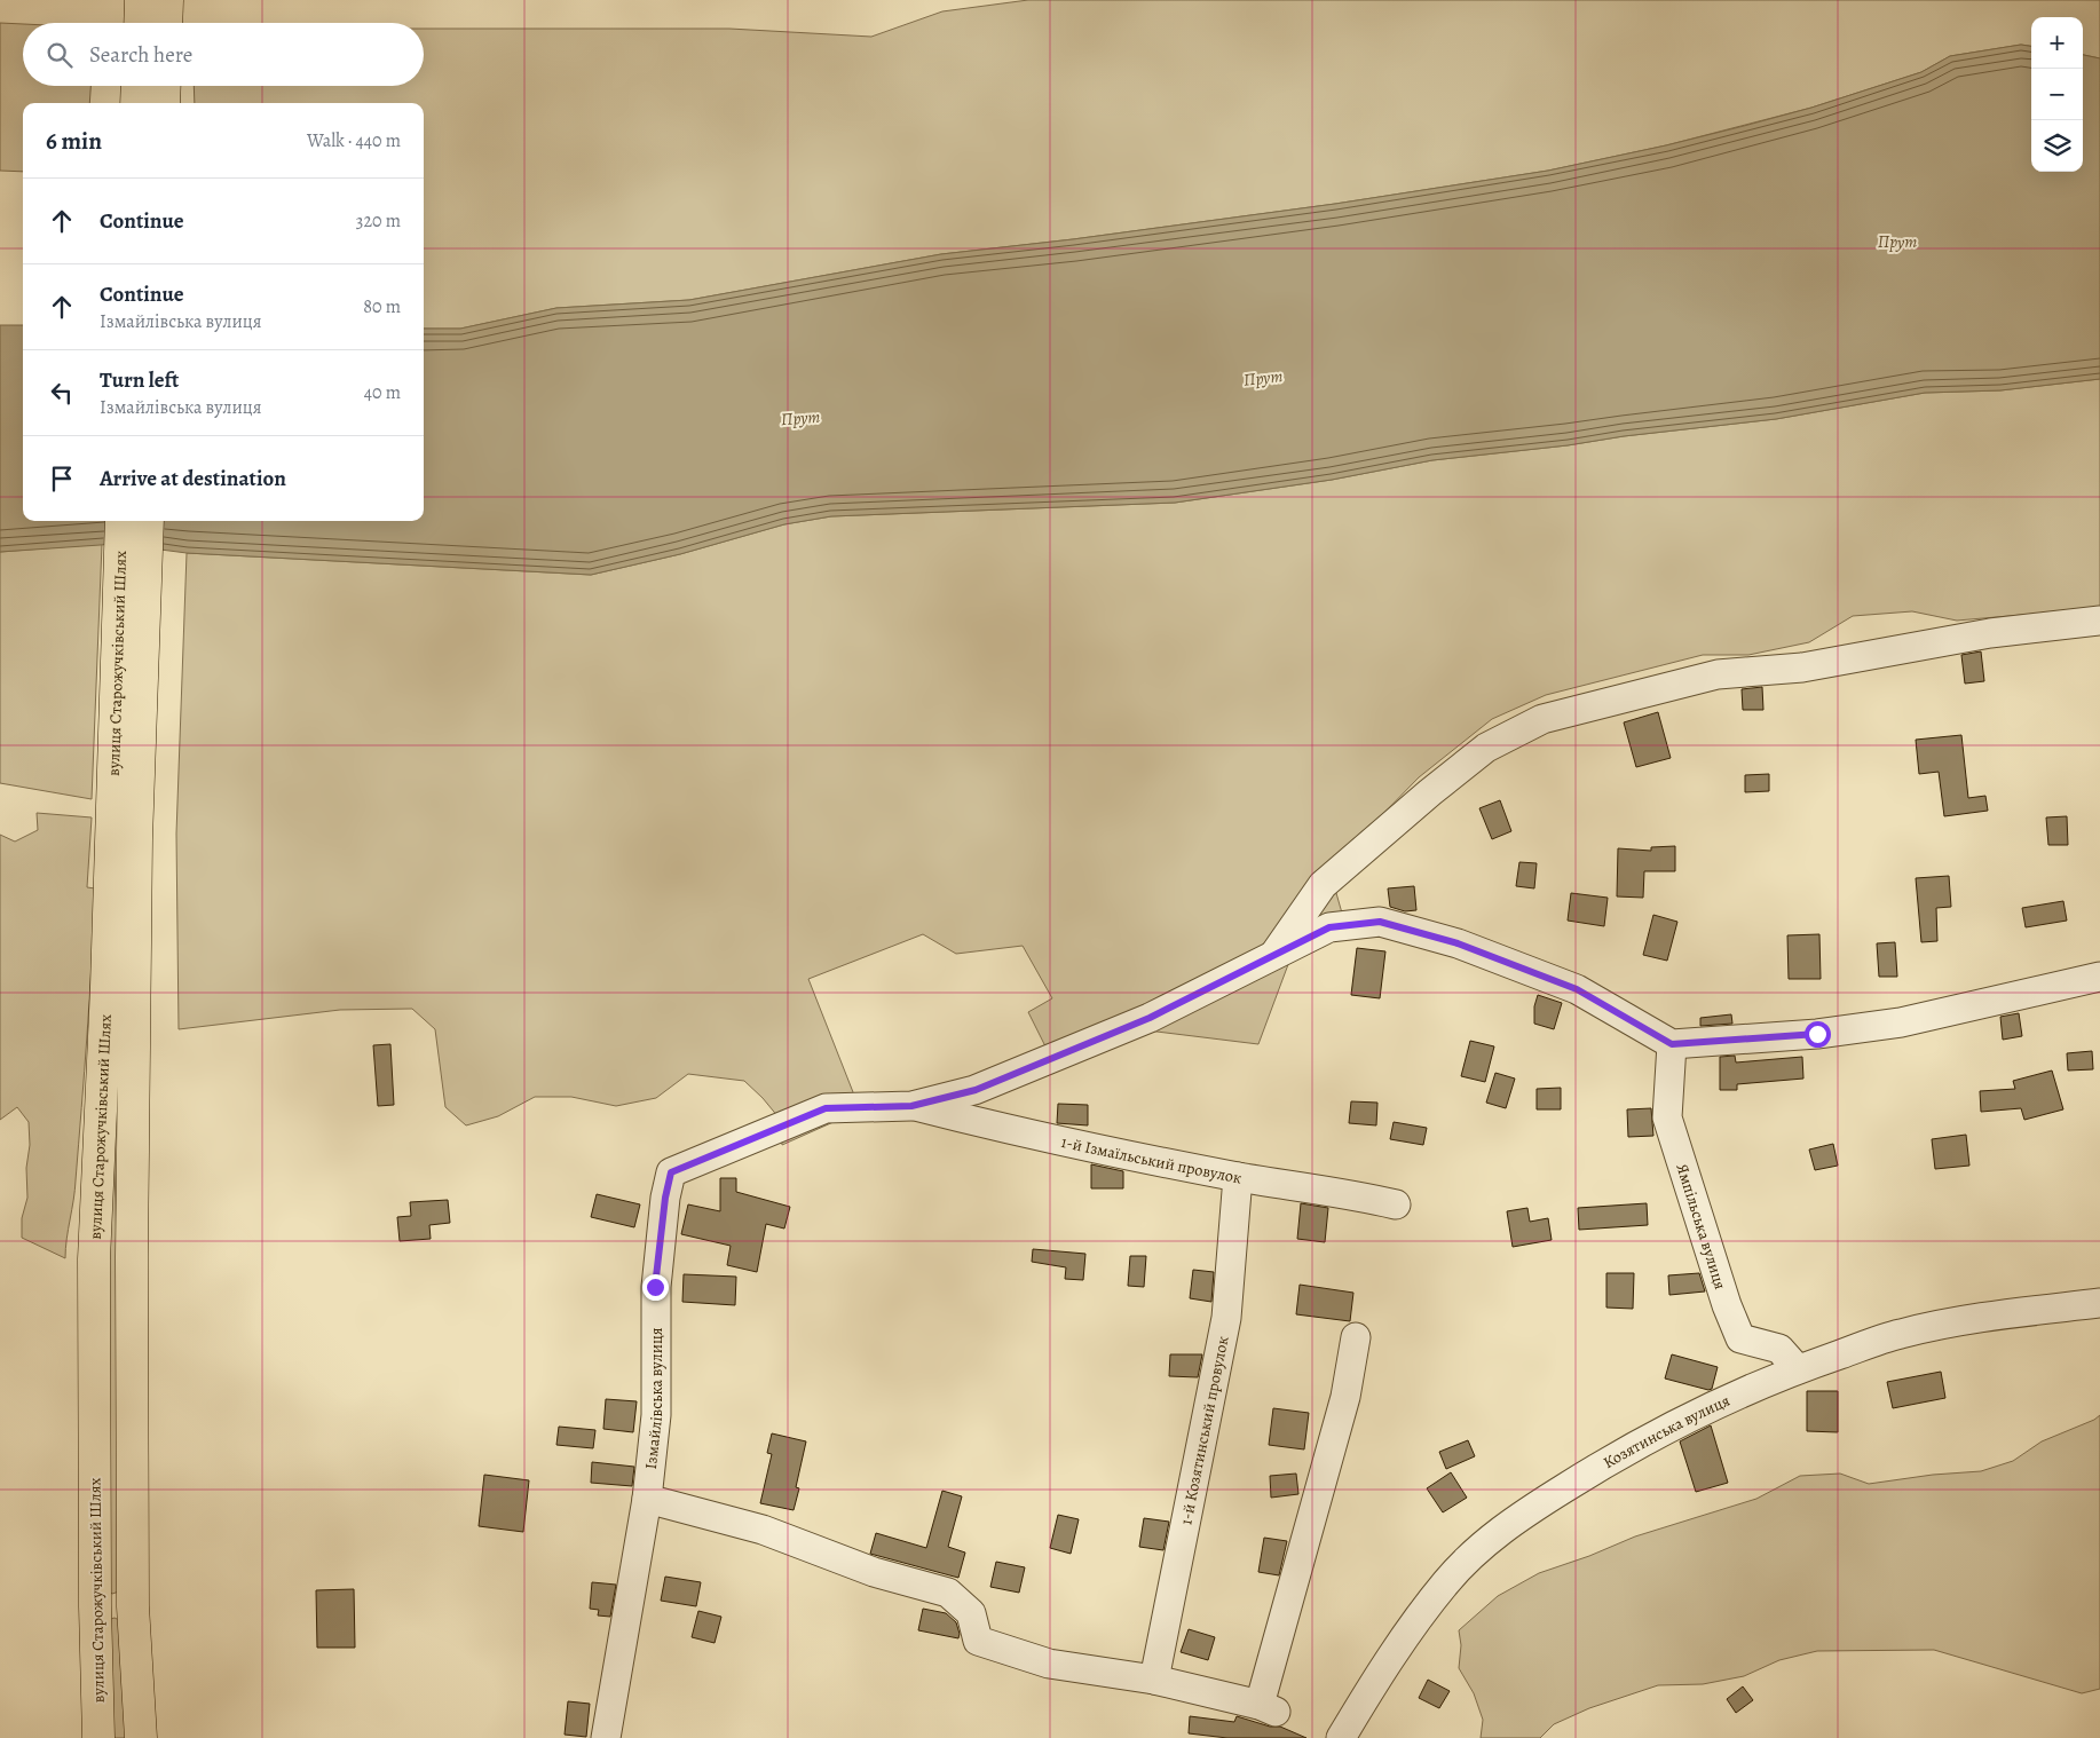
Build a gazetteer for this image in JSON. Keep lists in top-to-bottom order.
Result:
{
  "streets": {
    "main road": ["вулиця Старожучківський Шлях"],
    "street": [
      "1-й Ізмаїльський провулок",
      "Ямпільська вулиця",
      "Ізмайлівська вулиця",
      "1-й Козятинський провулок",
      "Козятинська вулиця"
    ]
  },
  "crossings": [
    ["1-й Ізмаїльський провулок", "Ізмайлівська вулиця"],
    ["1-й Ізмаїльський провулок", "1-й Козятинський провулок"],
    ["Ямпільська вулиця", "Козятинська вулиця"]
  ],
  "water": ["Прут"],
  "page": {
    "map_buttons": ["+", "−"],
    "search": "Search here",
    "heading": ["6 min", "Walk · 440 m"],
    "list": [
      ["Continue", "320 m"],
      ["Continue", "Ізмайлівська вулиця", "80 m"],
      ["Turn left", "Ізмайлівська вулиця", "40 m"],
      "Arrive at destination"
    ]
  }
}
